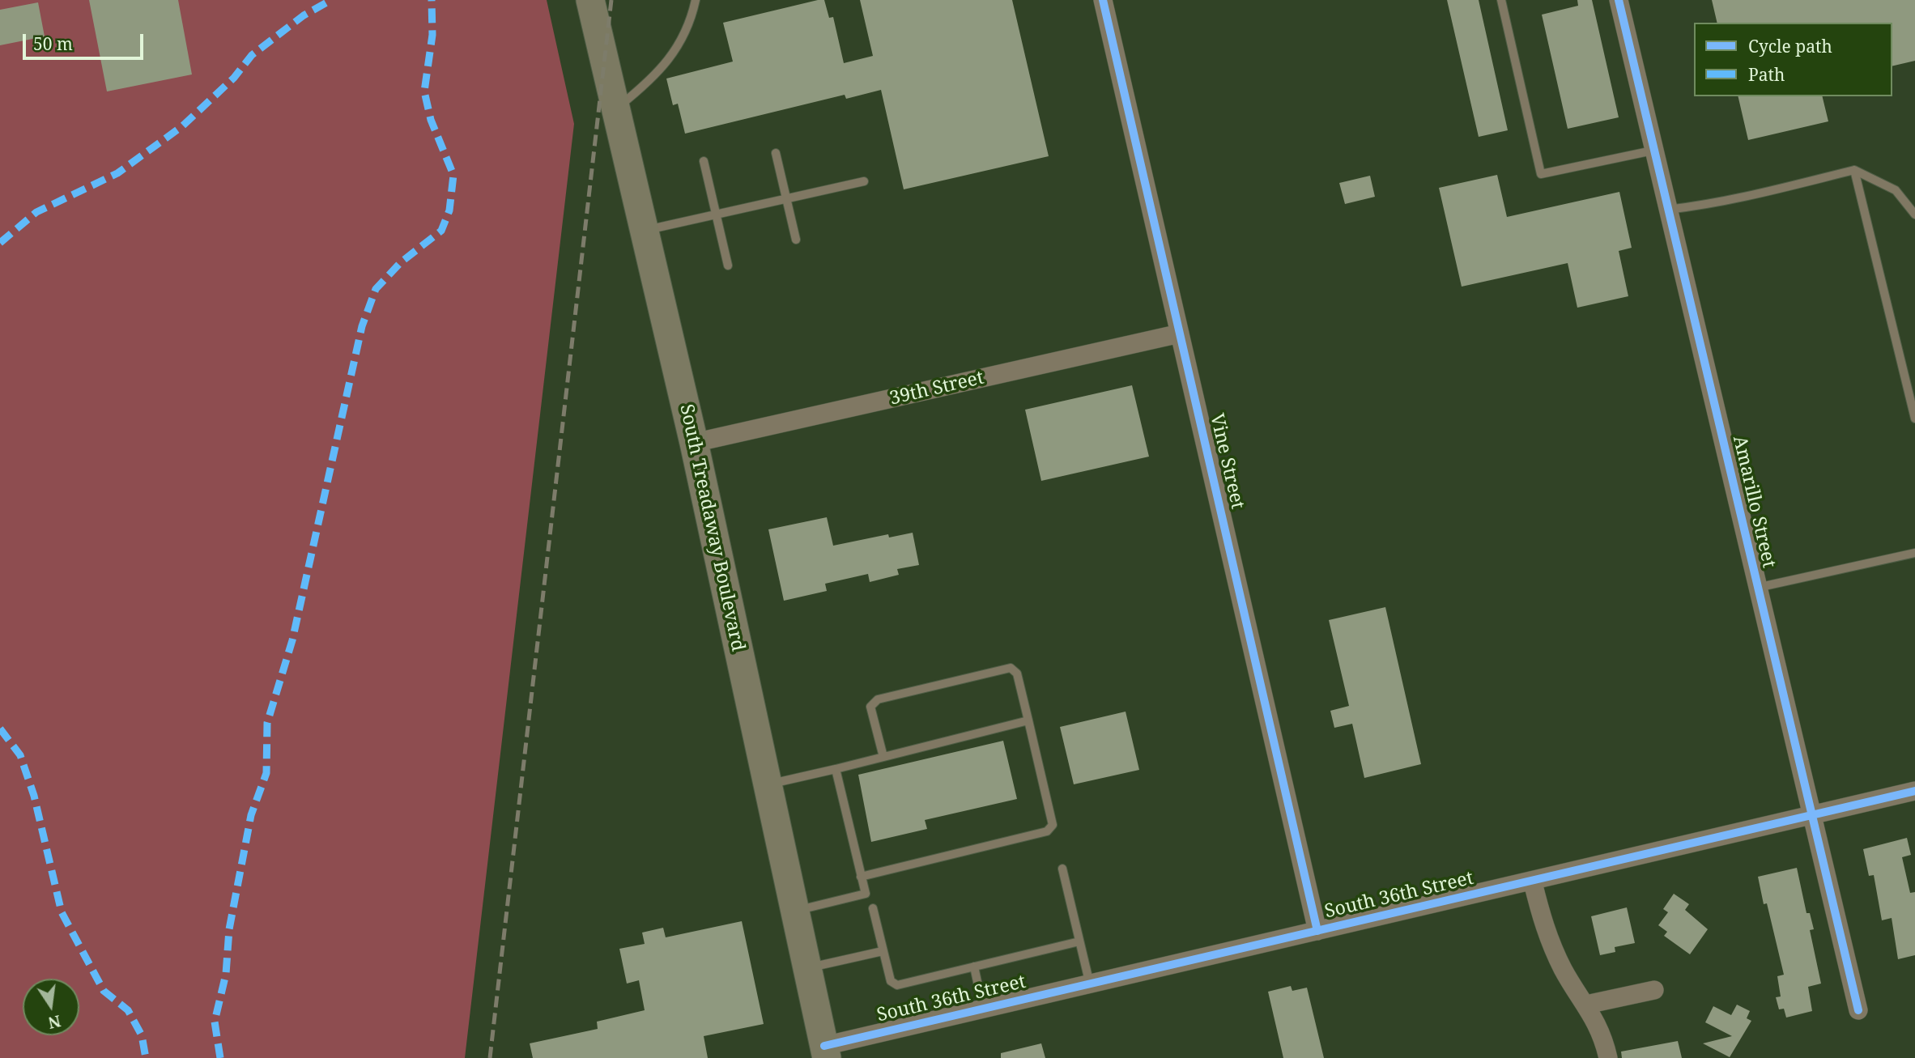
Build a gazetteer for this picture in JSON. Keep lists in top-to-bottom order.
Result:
{
  "streets": {
    "main road": ["South Treadaway Boulevard"],
    "street": [
      "39th Street",
      "Vine Street",
      "Amarillo Street",
      "South 36th Street"
    ]
  },
  "crossings": [
    ["39th Street", "Vine Street"],
    ["39th Street", "South Treadaway Boulevard"],
    ["Vine Street", "South 36th Street"],
    ["Amarillo Street", "South 36th Street"],
    ["South Treadaway Boulevard", "South 36th Street"]
  ],
  "legend": ["Cycle path", "Path"],
  "scale_bar": "50 m",
  "north": "bottom"
}
